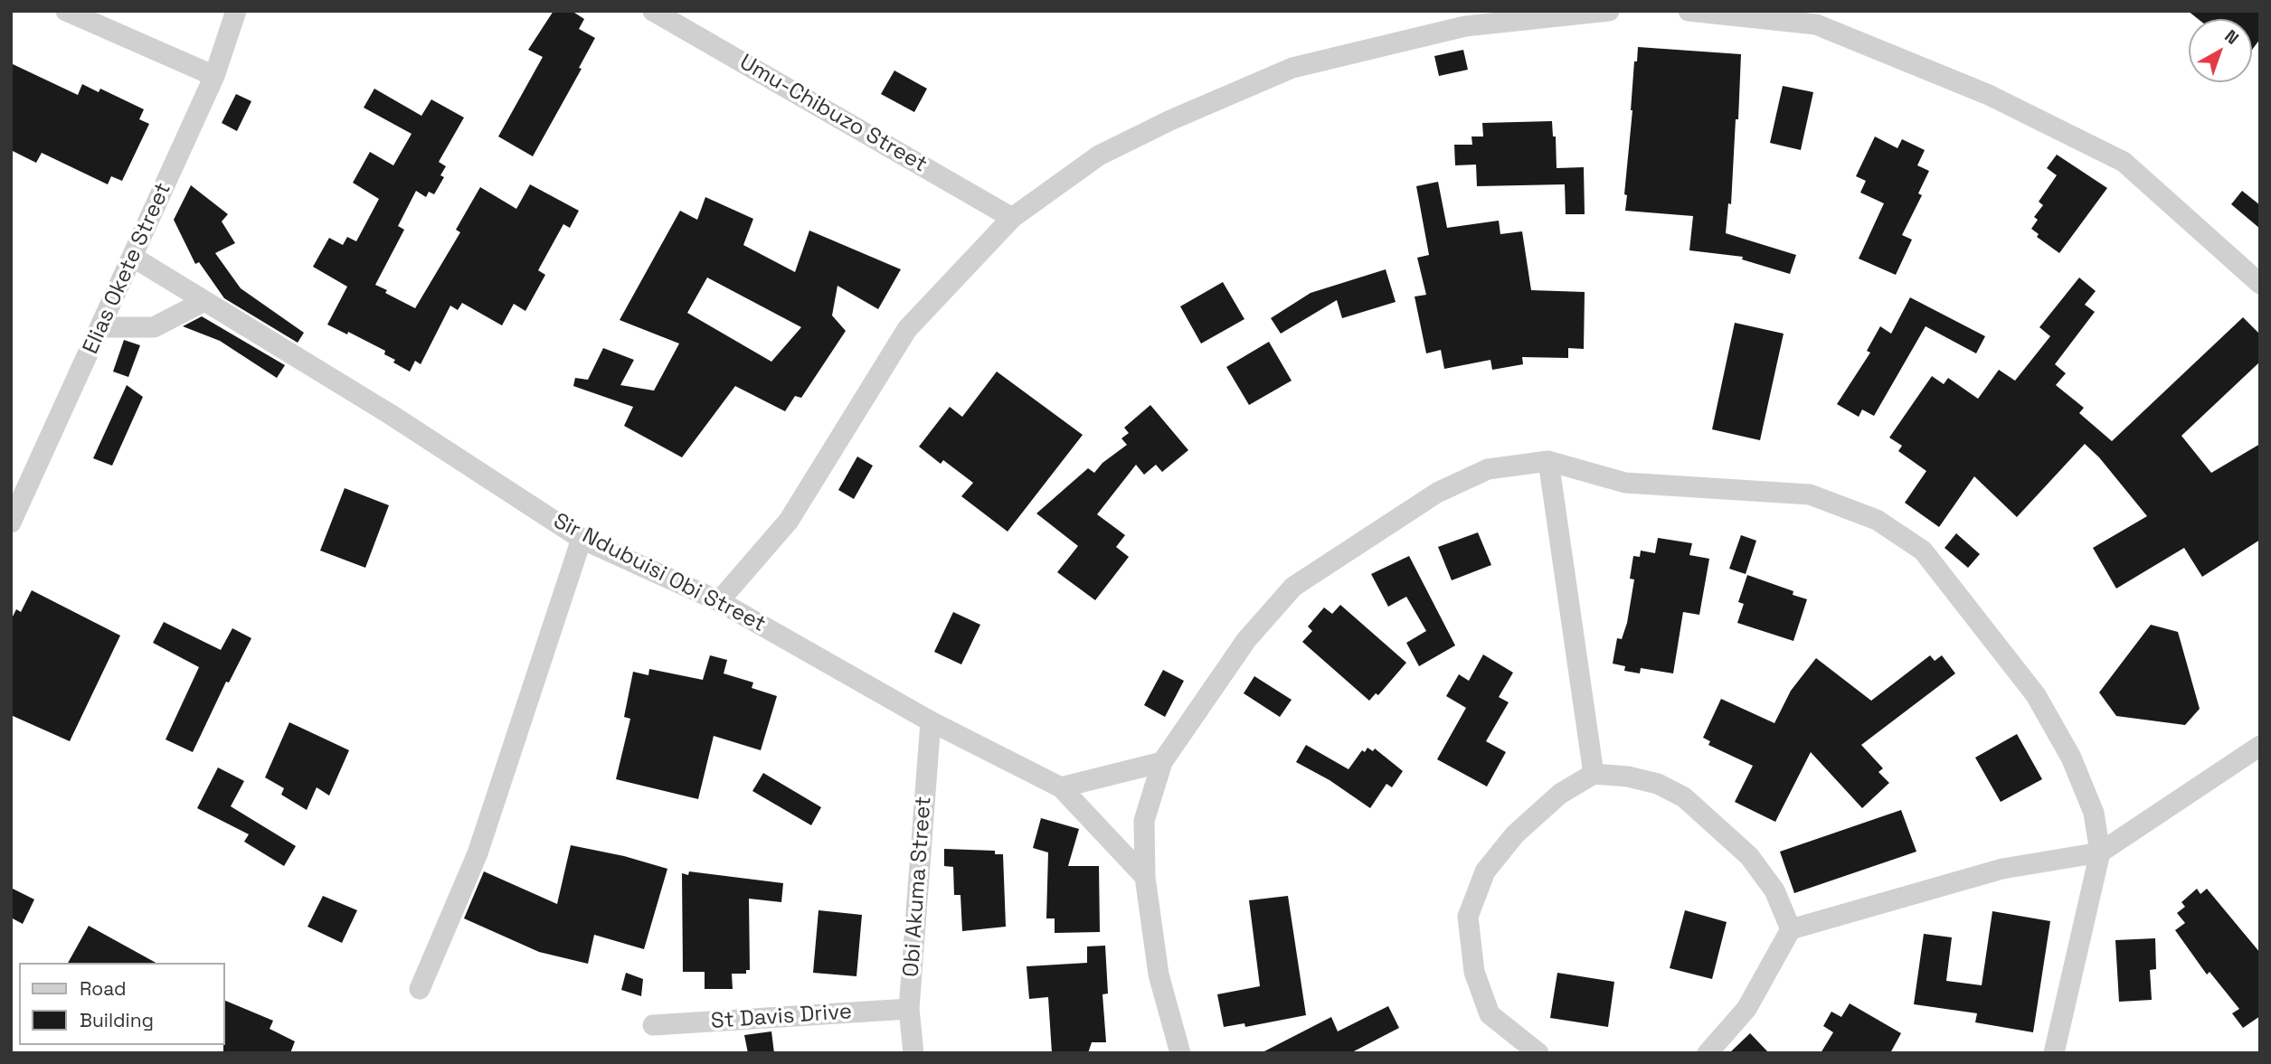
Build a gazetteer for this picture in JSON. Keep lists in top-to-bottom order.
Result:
{
  "streets": {
    "street": [
      "Umu-Chibuzo Street",
      "Elias Okete Street",
      "Sir Ndubuisi Obi Street",
      "Obi Akuma Street",
      "St Davis Drive"
    ]
  },
  "crossings": [
    ["Elias Okete Street", "Sir Ndubuisi Obi Street"],
    ["Sir Ndubuisi Obi Street", "Obi Akuma Street"],
    ["Obi Akuma Street", "St Davis Drive"]
  ],
  "legend": ["Road", "Building"],
  "north": "top right"
}
